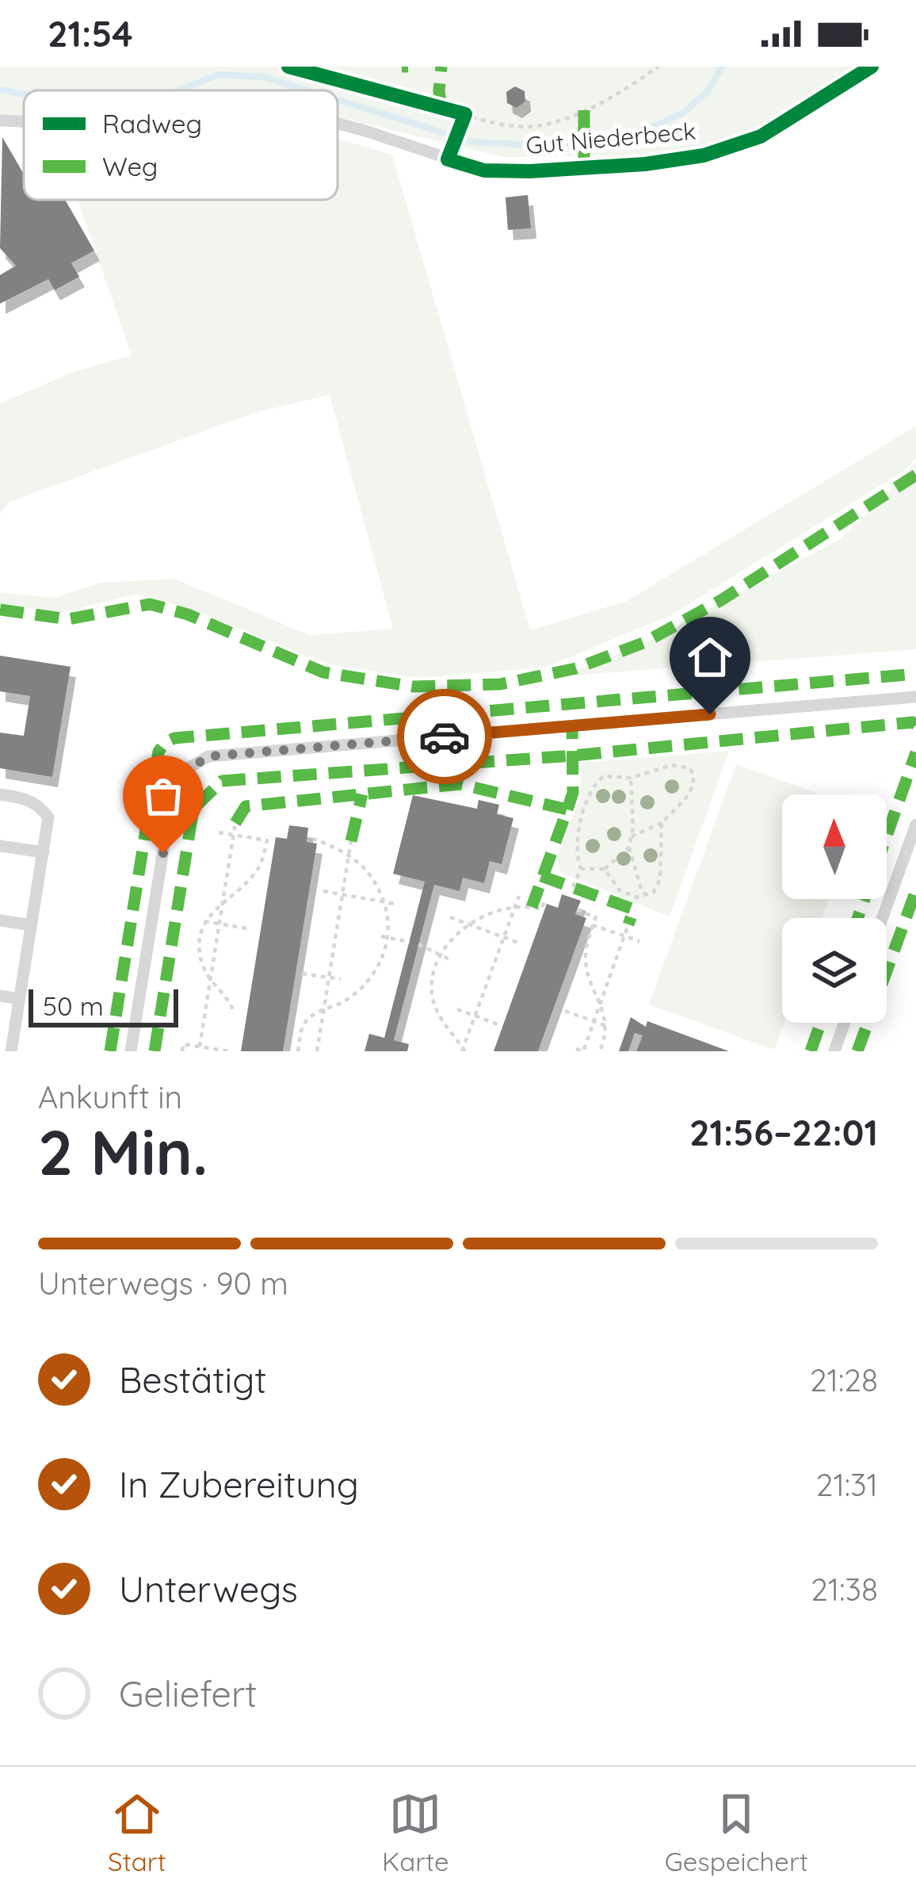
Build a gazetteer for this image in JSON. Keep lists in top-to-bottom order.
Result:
{
  "streets": {
    "lane": ["Gut Niederbeck"]
  },
  "legend": ["Radweg", "Weg"],
  "scale_bar": "50 m",
  "north": "top",
  "page": {
    "status": "21:54",
    "scale": "50 m",
    "heading": ["2 Min.", "Ankunft in", "21:56–22:01"],
    "bar": "Unterwegs · 90 m",
    "list": [
      ["Bestätigt", "21:28"],
      ["In Zubereitung", "21:31"],
      ["Unterwegs", "21:38"],
      "Geliefert"
    ],
    "tabs": ["Start", "Karte", "Gespeichert"]
  }
}
